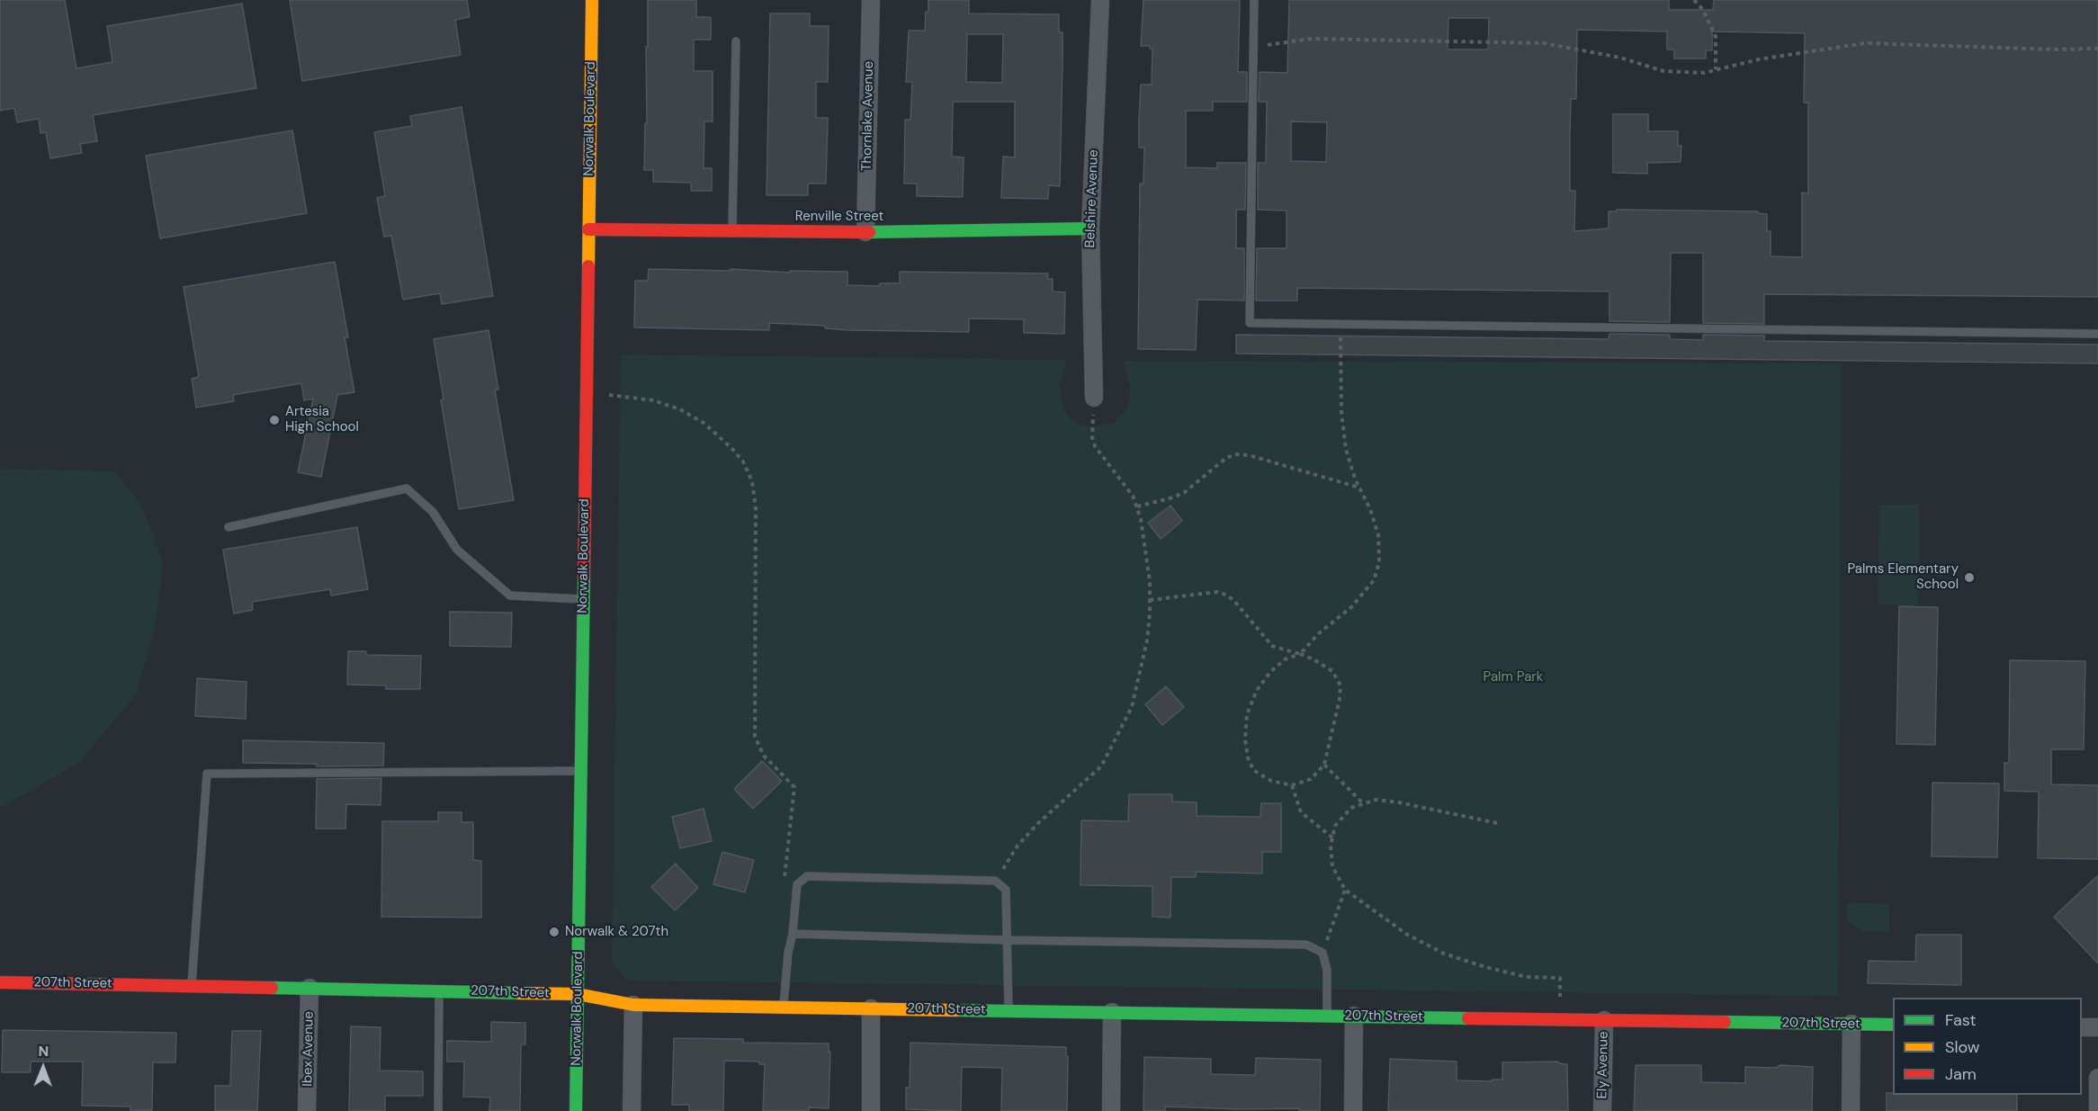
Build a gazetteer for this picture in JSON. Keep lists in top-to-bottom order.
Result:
{
  "streets": {
    "street": [
      "Thornlake Avenue",
      "Norwalk Boulevard",
      "Belshire Avenue",
      "Renville Street",
      "207th Street",
      "Ibex Avenue",
      "Ely Avenue"
    ]
  },
  "crossings": [
    ["Thornlake Avenue", "Renville Street"],
    ["Norwalk Boulevard", "Renville Street"],
    ["Norwalk Boulevard", "207th Street"],
    ["Belshire Avenue", "Renville Street"],
    ["207th Street", "Ibex Avenue"],
    ["207th Street", "Ely Avenue"]
  ],
  "parks": ["Palm Park"],
  "places": ["Artesia High School", "Palms Elementary School", "Norwalk & 207th"],
  "legend": ["Fast", "Slow", "Jam"],
  "north": "top"
}
